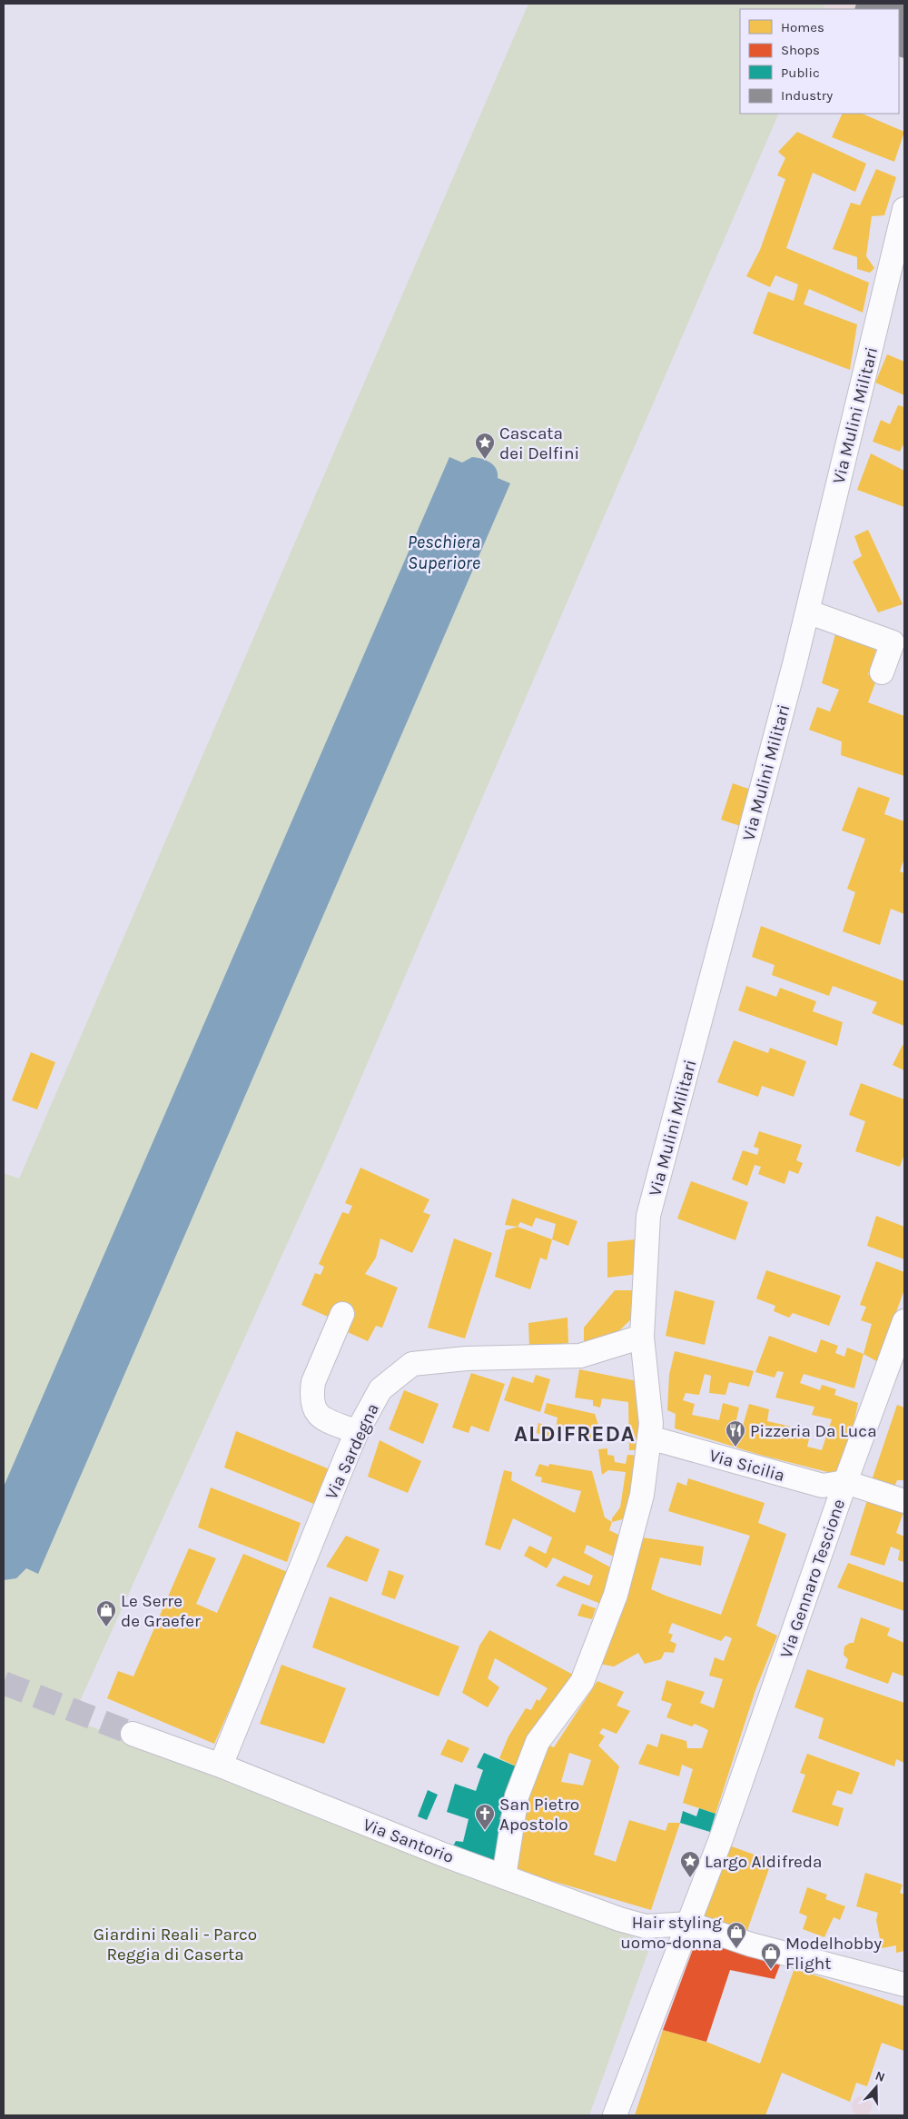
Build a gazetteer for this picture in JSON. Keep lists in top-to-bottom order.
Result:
{
  "streets": {
    "street": [
      "Via Mulini Militari",
      "Via Sardegna",
      "Via Sicilia",
      "Via Gennaro Tescione",
      "Via Santorio"
    ]
  },
  "crossings": [
    ["Via Mulini Militari", "Via Sardegna"],
    ["Via Mulini Militari", "Via Sicilia"],
    ["Via Mulini Militari", "Via Santorio"],
    ["Via Sardegna", "Via Santorio"],
    ["Via Sicilia", "Via Gennaro Tescione"],
    ["Via Gennaro Tescione", "Via Santorio"]
  ],
  "districts": ["ALDIFREDA"],
  "water": ["Peschiera Superiore"],
  "parks": ["Giardini Reali - Parco Reggia di Caserta"],
  "places": {
    "place": ["Cascata dei Delfini", "Largo Aldifreda"],
    "restaurant": ["Pizzeria Da Luca"],
    "shop": ["Le Serre de Graefer", "Hair styling uomo-donna", "Modelhobby Flight"],
    "church": ["San Pietro Apostolo"]
  },
  "legend": [
    "Homes",
    "Shops",
    "Public",
    "Industry"
  ],
  "north": "top"
}
